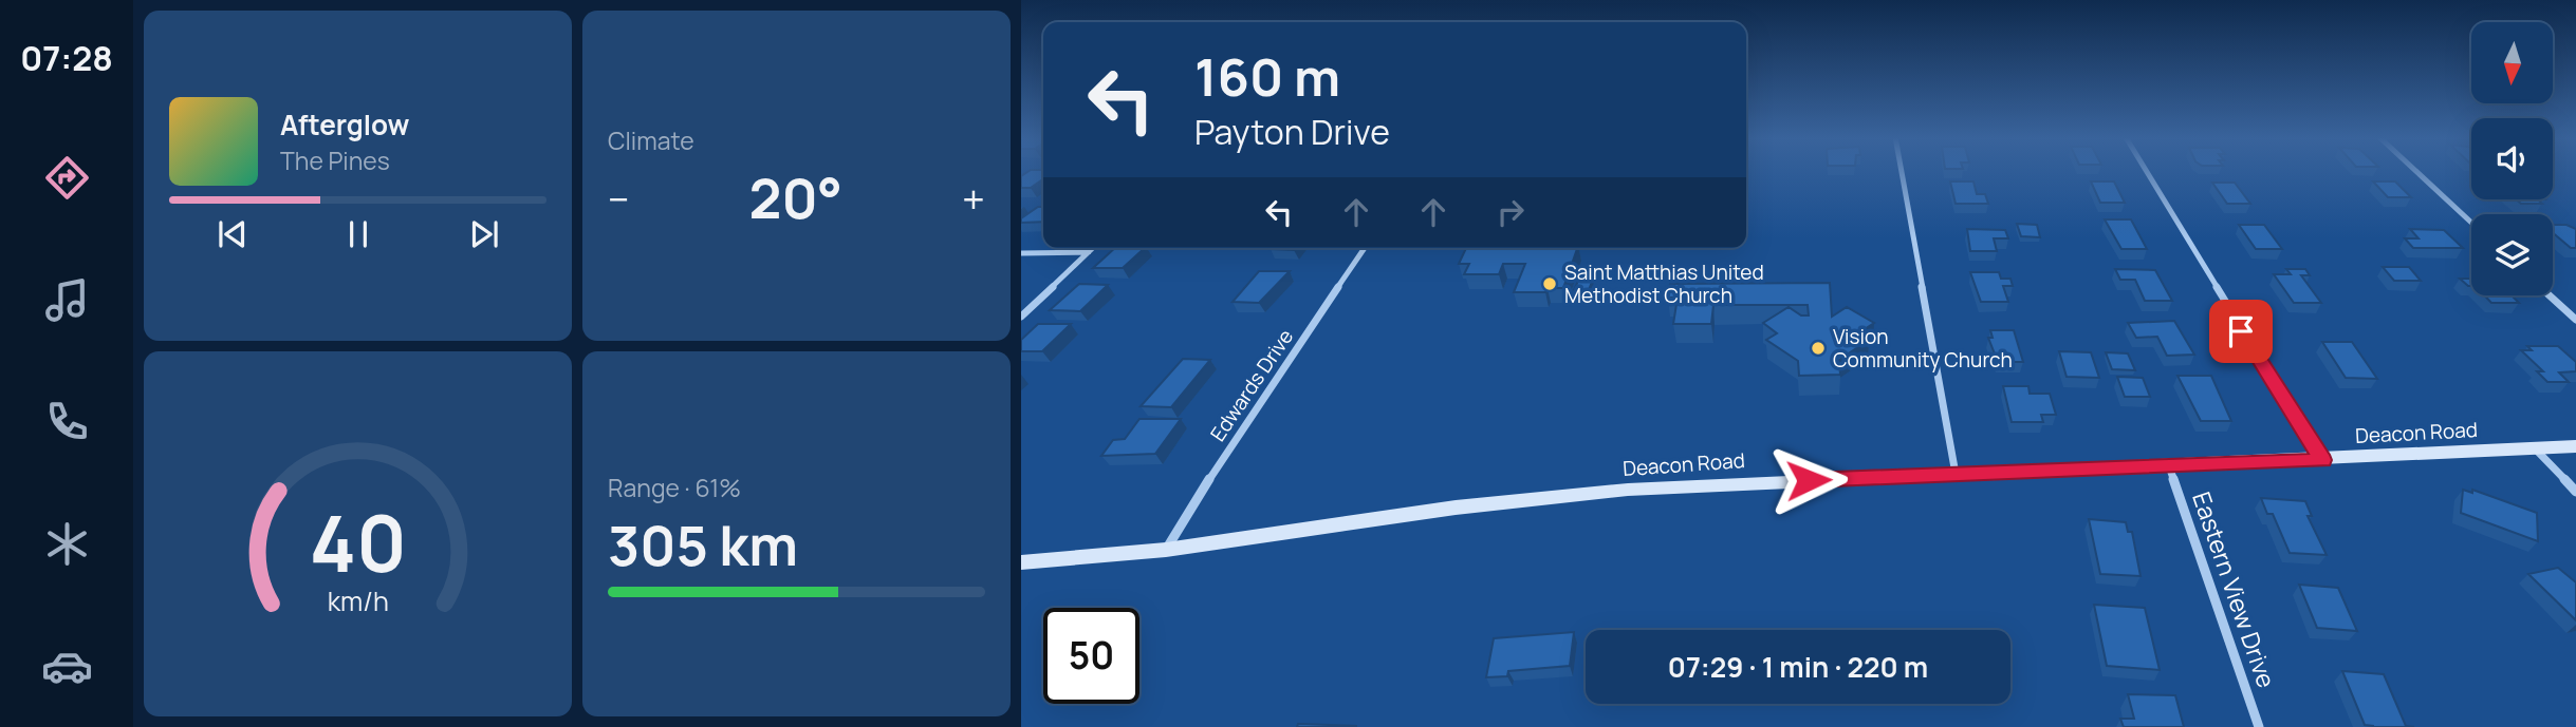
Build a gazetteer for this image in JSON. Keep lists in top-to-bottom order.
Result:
{
  "streets": {
    "main road": ["Deacon Road"],
    "street": ["Edwards Drive", "Eastern View Drive"]
  },
  "crossings": [
    ["Edwards Drive", "Deacon Road"],
    ["Deacon Road", "Eastern View Drive"]
  ],
  "places": ["Saint Matthias United Methodist Church", "Vision Community Church"],
  "north": "bottom",
  "page": {
    "tabs": "07:28",
    "tile": [
      "Climate",
      ["Range · 61%", "305 km"]
    ],
    "turn": ["160 m", "Payton Drive"],
    "song": ["Afterglow", "The Pines"],
    "heat": ["−", "20°", "+"],
    "limit": "50",
    "trip": "07:29 · 1 min · 220 m",
    "gauge": ["40", "km/h"]
  }
}
